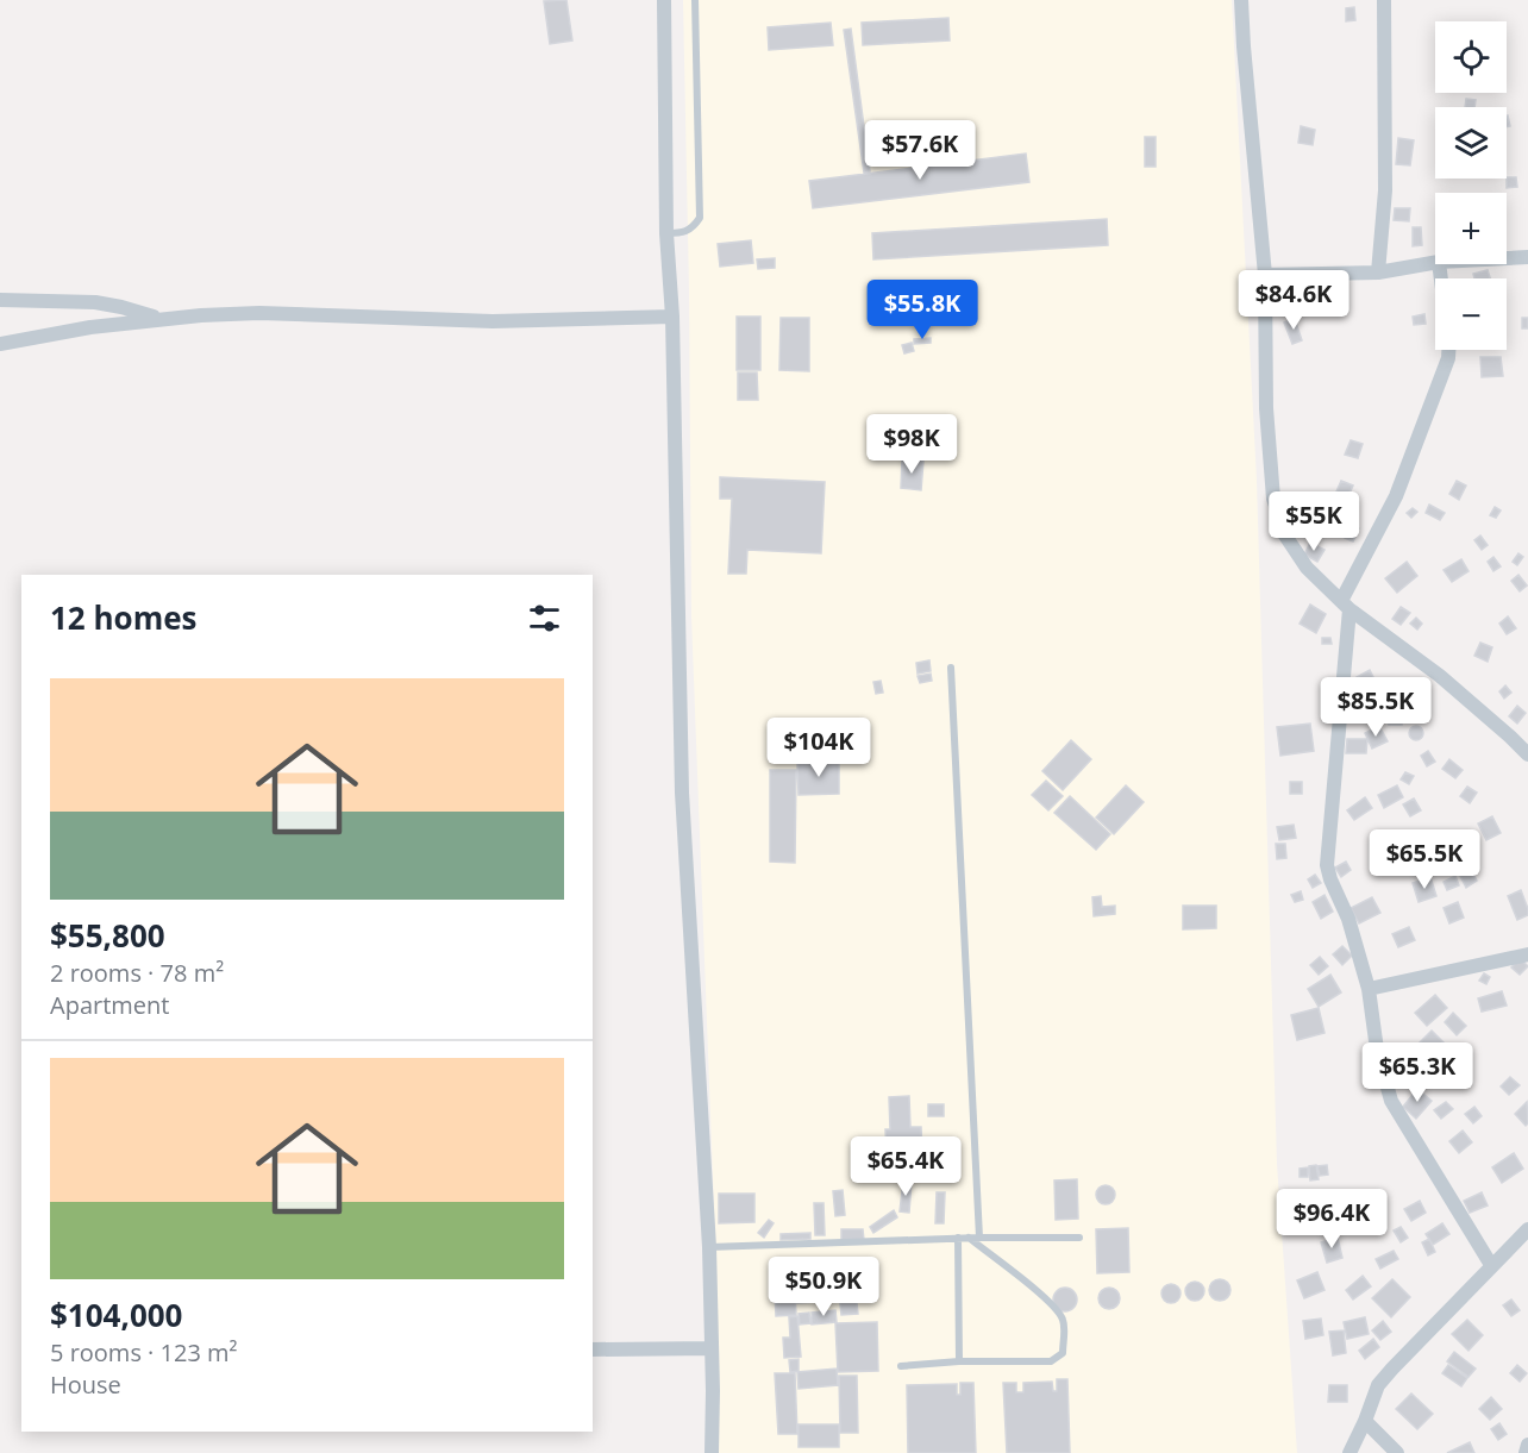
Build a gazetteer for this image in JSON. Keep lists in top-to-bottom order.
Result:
{
  "page": {
    "map_buttons": ["+", "−"],
    "price": [
      "$57.6K",
      "$84.6K",
      "$55.8K",
      "$98K",
      "$55K",
      "$85.5K",
      "$104K",
      "$65.5K",
      "$65.3K",
      "$65.4K",
      "$96.4K",
      "$50.9K"
    ],
    "heading": "12 homes",
    "list": [
      {
        "name": "$55,800",
        "note": "2 rooms · 78 m² · Apartment"
      },
      {
        "name": "$104,000",
        "note": "5 rooms · 123 m² · House"
      }
    ]
  }
}
